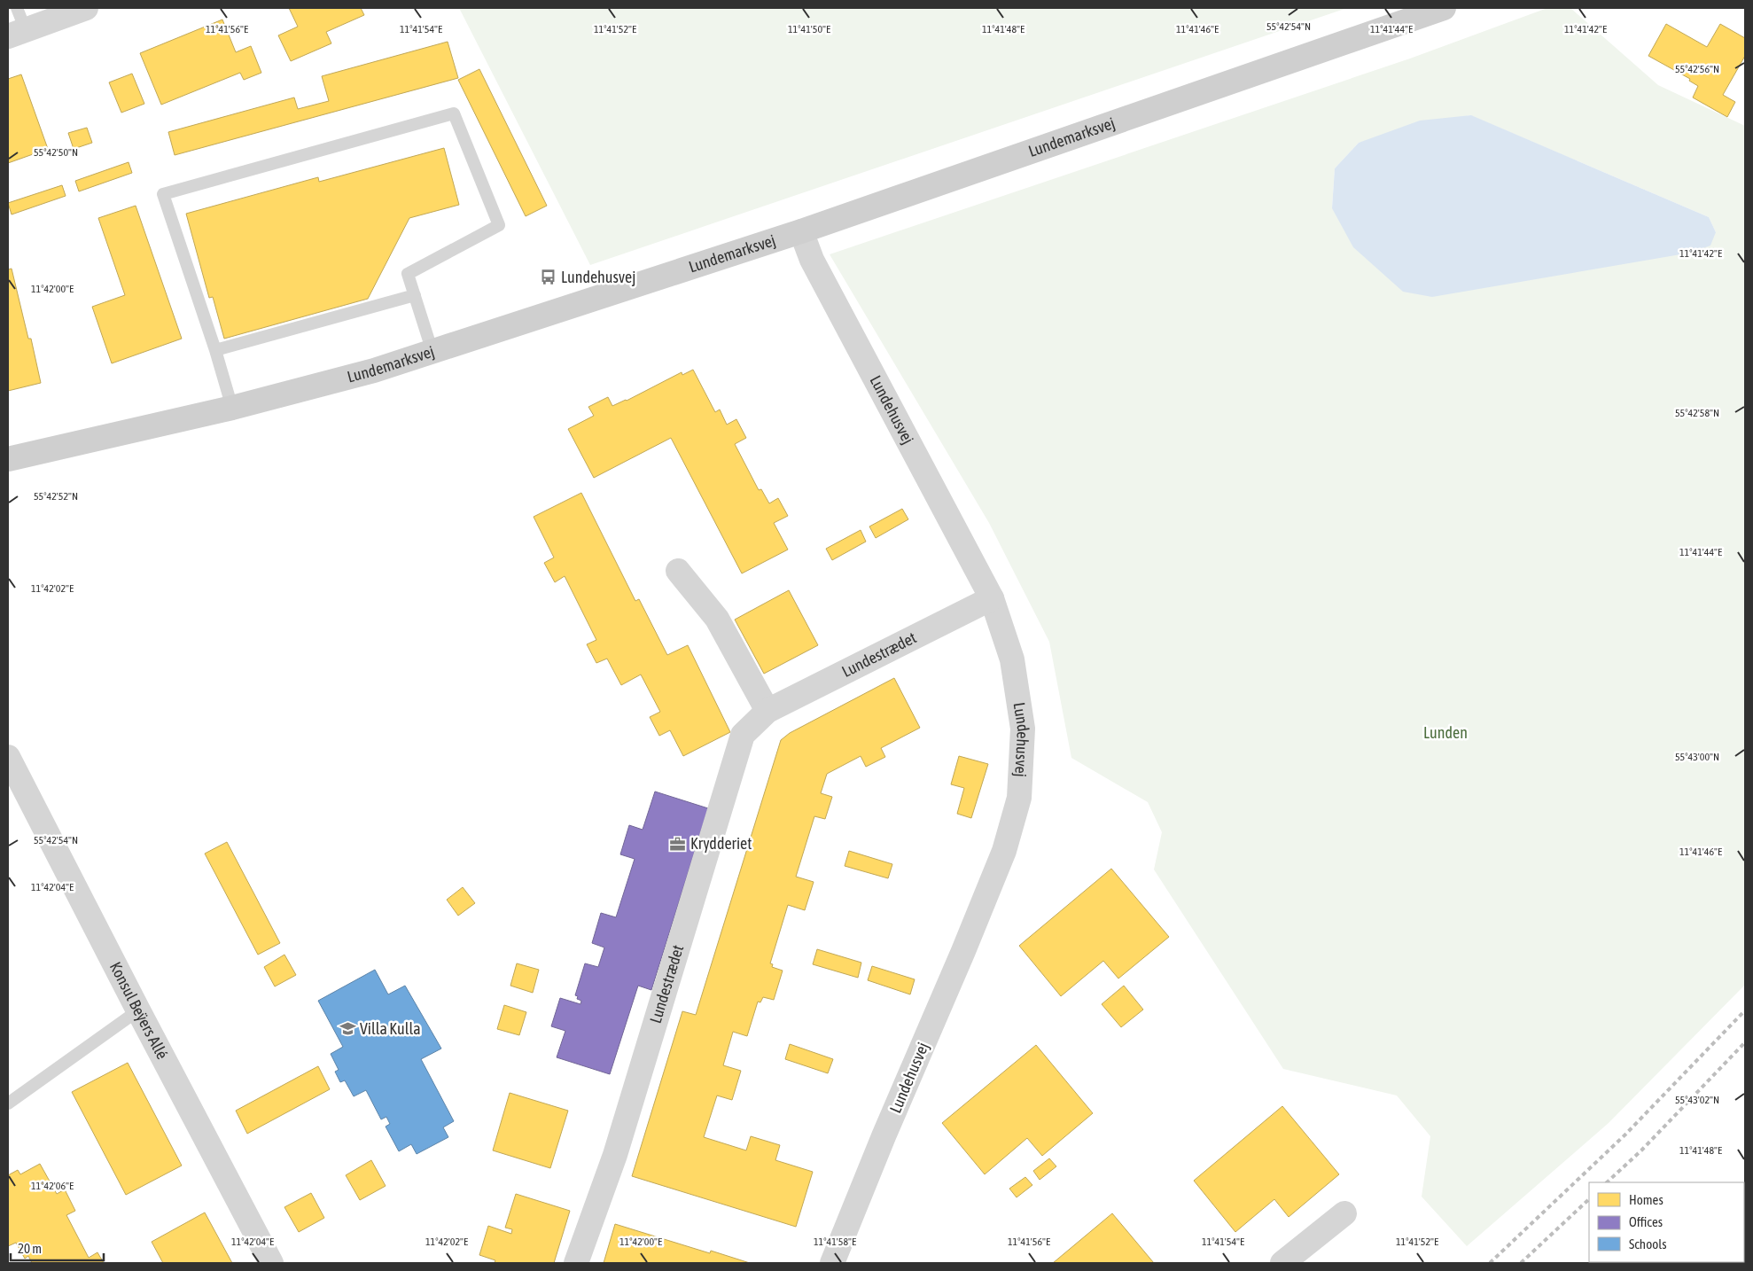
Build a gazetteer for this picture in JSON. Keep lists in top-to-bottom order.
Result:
{
  "streets": {
    "street": [
      "Lundemarksvej",
      "Lundehusvej",
      "Lundestrædet",
      "Konsul Beÿers Allé"
    ]
  },
  "crossings": [
    ["Lundemarksvej", "Lundehusvej"],
    ["Lundehusvej", "Lundestrædet"]
  ],
  "parks": ["Lunden"],
  "places": {
    "bus stop": ["Lundehusvej"],
    "office": ["Krydderiet"],
    "school or university": ["Villa Kulla"]
  },
  "legend": ["Homes", "Offices", "Schools"],
  "scale_bar": "20 m",
  "coordinates": [
    "55°42'54\"N",
    "11°41'56\"E",
    "11°41'54\"E",
    "11°41'52\"E",
    "11°41'50\"E",
    "11°41'46\"E",
    "11°41'44\"E",
    "11°41'48\"E",
    "11°41'42\"E",
    "55°42'56\"N",
    "55°42'50\"N",
    "11°42'00\"E",
    "55°42'58\"N",
    "55°42'52\"N",
    "11°42'02\"E",
    "55°43'00\"N",
    "11°42'04\"E",
    "55°43'02\"N",
    "11°42'06\"E",
    "11°41'58\"E"
  ]
}
